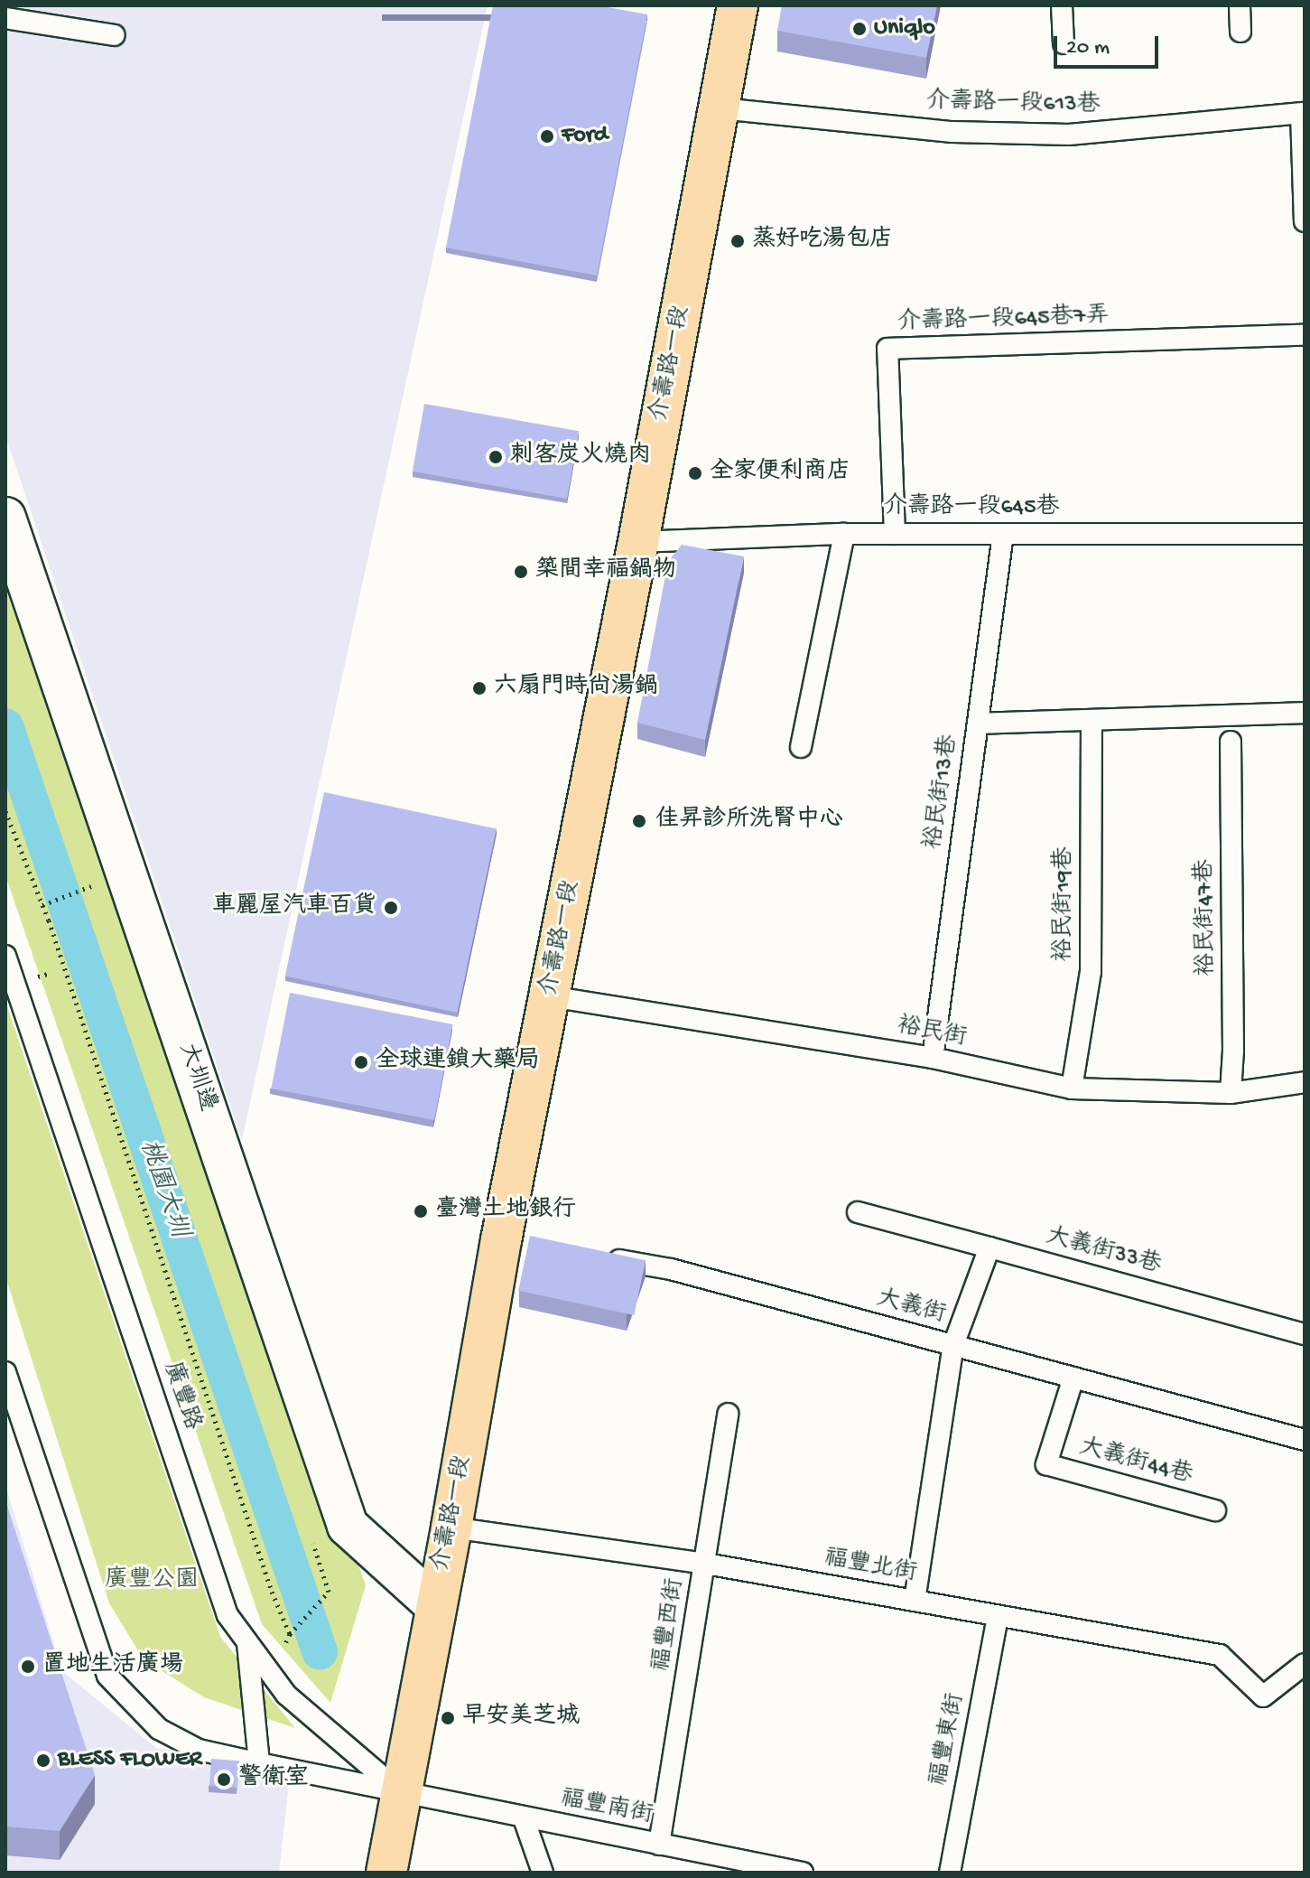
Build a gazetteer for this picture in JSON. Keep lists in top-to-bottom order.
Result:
{
  "streets": {
    "main road": ["介壽路一段"],
    "street": ["大圳邊"],
    "lane": [
      "介壽路一段613巷",
      "介壽路一段645巷7弄",
      "介壽路一段645巷",
      "裕民街13巷",
      "裕民街19巷",
      "裕民街47巷",
      "裕民街",
      "大義街33巷",
      "大義街",
      "廣豐路",
      "大義街44巷",
      "福豐北街",
      "福豐西街",
      "福豐東街",
      "福豐南街"
    ]
  },
  "crossings": [
    ["介壽路一段613巷", "介壽路一段"],
    ["介壽路一段645巷7弄", "介壽路一段645巷"],
    ["介壽路一段", "介壽路一段645巷"],
    ["介壽路一段", "裕民街"],
    ["介壽路一段", "大圳邊"],
    ["介壽路一段", "廣豐路"],
    ["介壽路一段", "福豐北街"],
    ["介壽路一段", "福豐南街"],
    ["介壽路一段645巷", "裕民街13巷"],
    ["裕民街13巷", "裕民街"],
    ["裕民街19巷", "裕民街"],
    ["裕民街47巷", "裕民街"],
    ["大義街", "大義街44巷"],
    ["廣豐路", "福豐南街"],
    ["福豐北街", "福豐西街"],
    ["福豐北街", "福豐東街"],
    ["福豐西街", "福豐南街"]
  ],
  "water": ["桃園大圳"],
  "parks": ["廣豐公園"],
  "places": [
    "Uniqlo",
    "Ford",
    "蒸好吃湯包店",
    "刺客炭火燒肉",
    "全家便利商店",
    "築間幸福鍋物",
    "六扇門時尚湯鍋",
    "佳昇診所洗腎中心",
    "車麗屋汽車百貨",
    "全球連鎖大藥局",
    "臺灣土地銀行",
    "置地生活廣場",
    "早安美芝城",
    "BLESS FLOWER",
    "警衛室"
  ],
  "scale_bar": "20 m"
}
